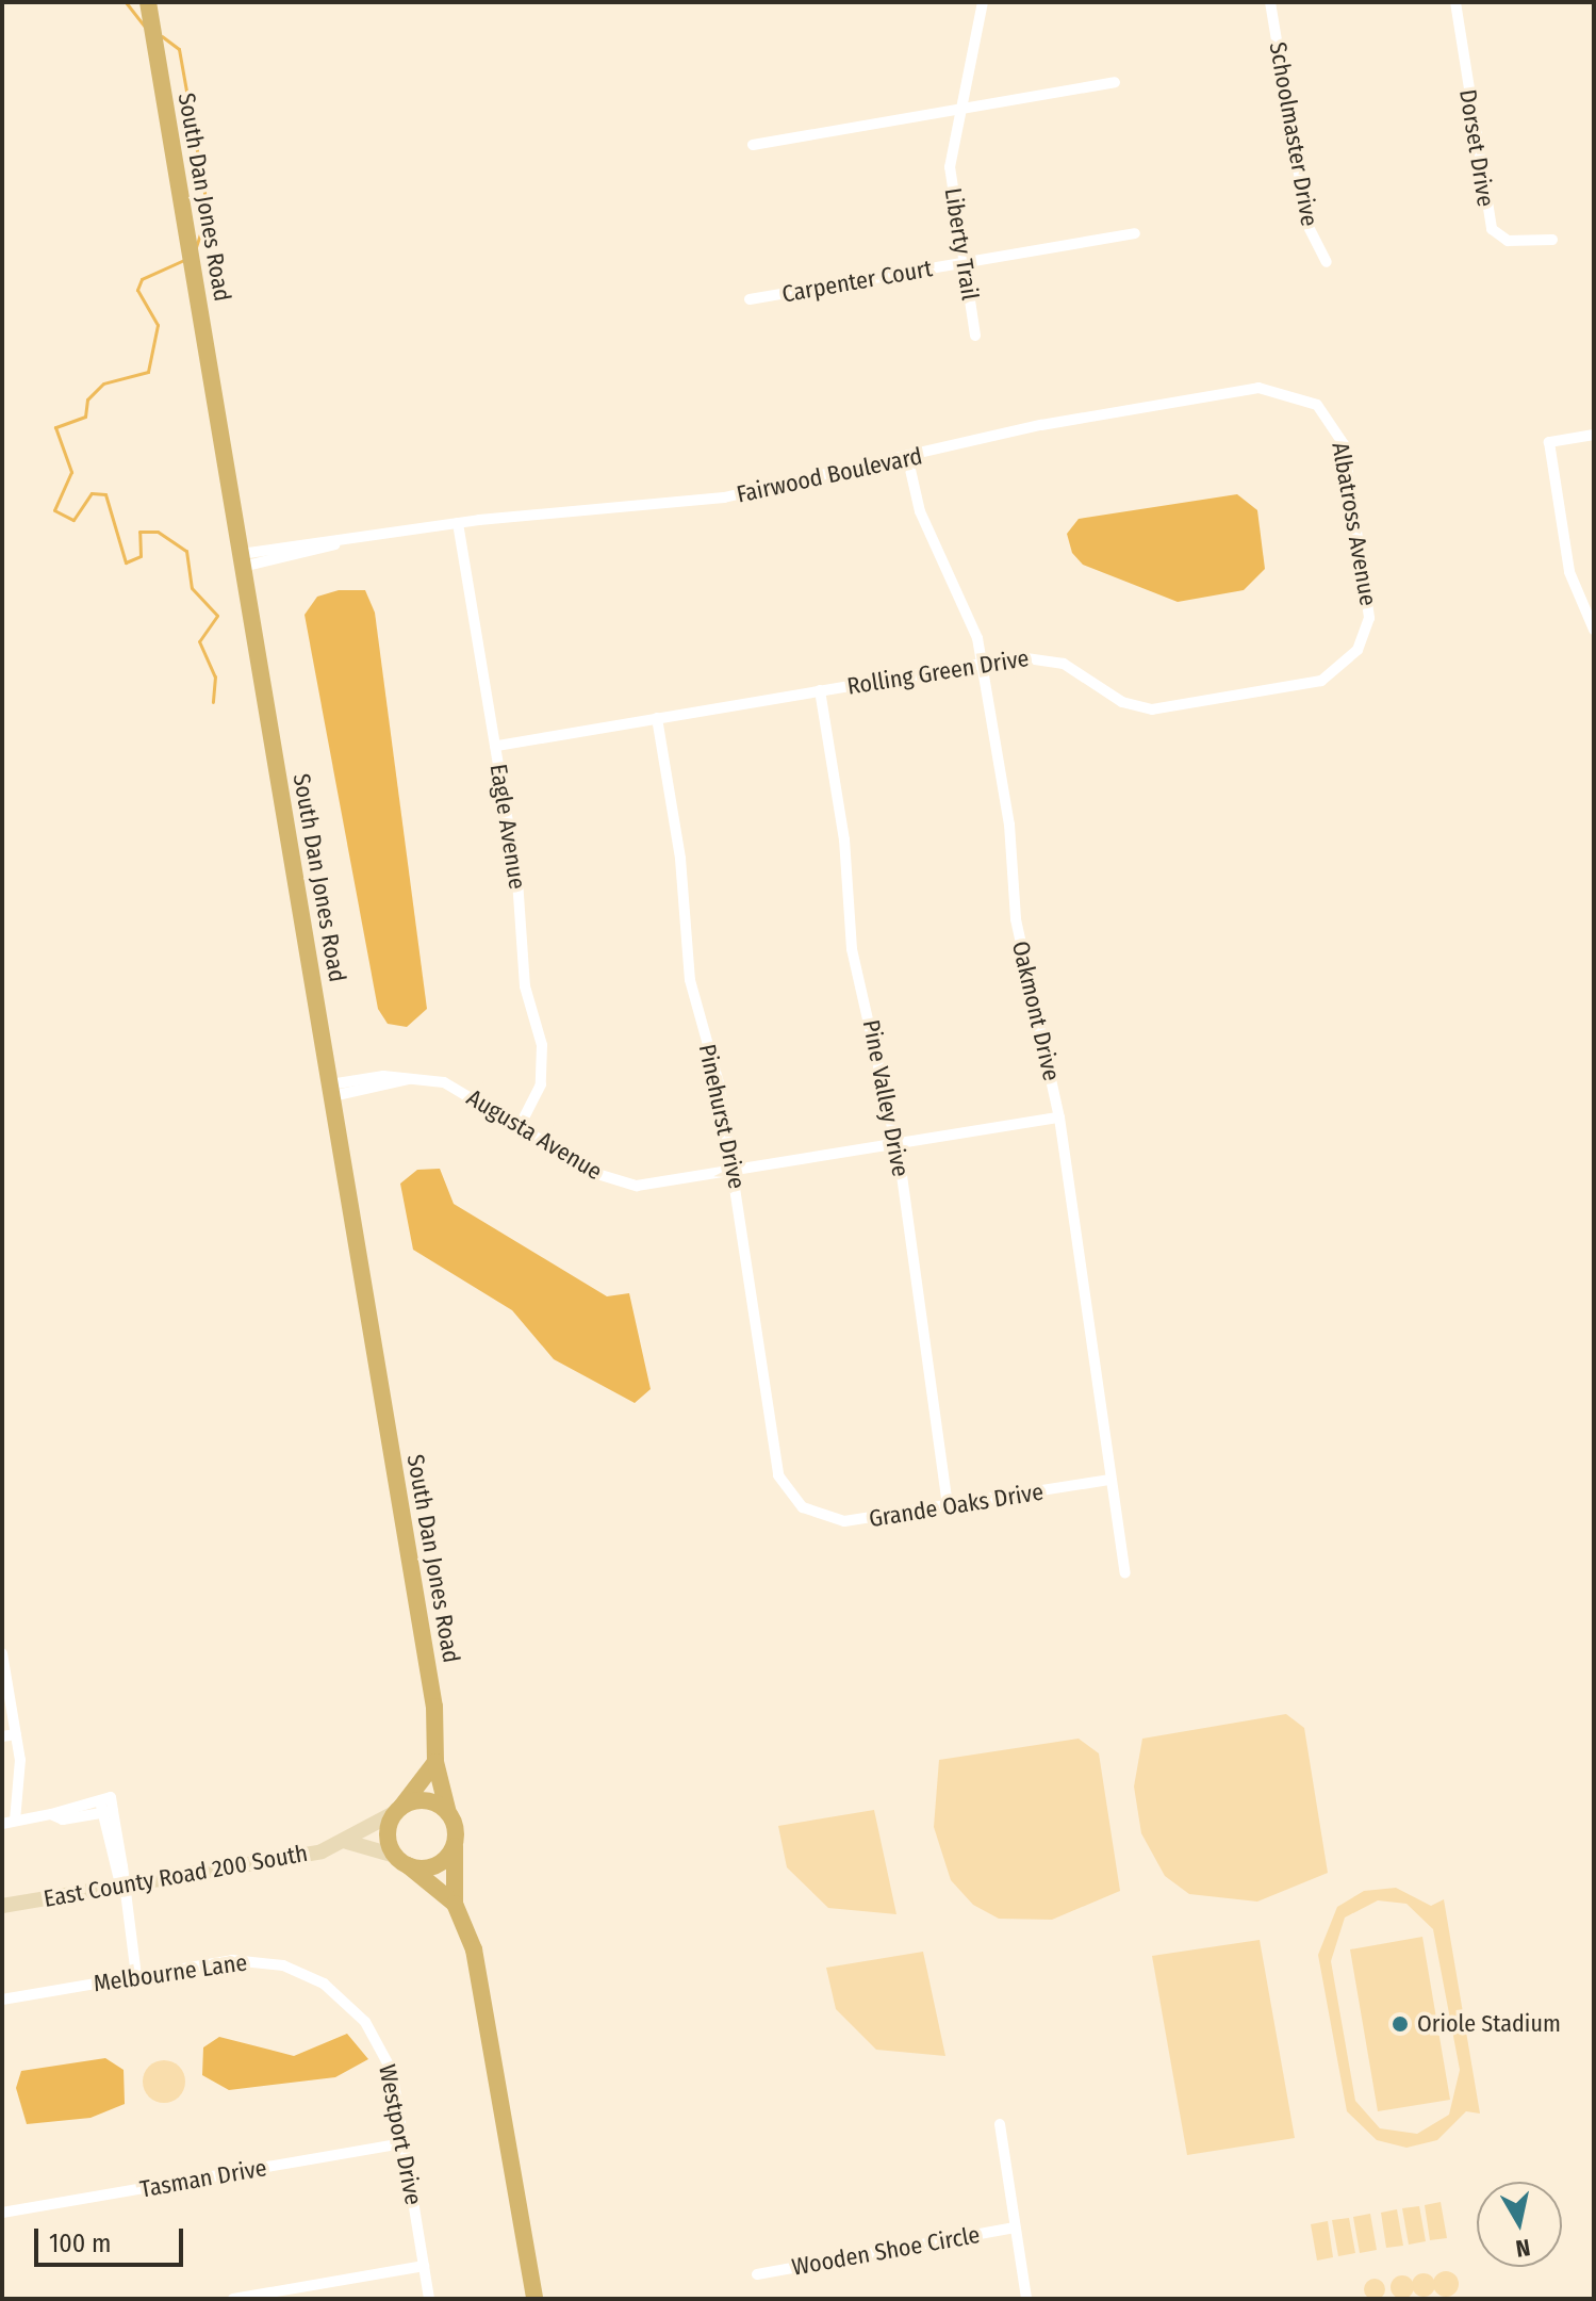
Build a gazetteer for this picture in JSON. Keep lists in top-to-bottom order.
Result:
{
  "streets": {
    "main road": ["South Dan Jones Road"],
    "street": [
      "Schoolmaster Drive",
      "Dorset Drive",
      "Liberty Trail",
      "Carpenter Court",
      "Fairwood Boulevard",
      "Albatross Avenue",
      "Rolling Green Drive",
      "Eagle Avenue",
      "Oakmont Drive",
      "Pine Valley Drive",
      "Pinehurst Drive",
      "Augusta Avenue",
      "Grande Oaks Drive",
      "East County Road 200 South",
      "Melbourne Lane",
      "Westport Drive",
      "Tasman Drive",
      "Wooden Shoe Circle"
    ]
  },
  "crossings": [
    ["South Dan Jones Road", "Fairwood Boulevard"],
    ["South Dan Jones Road", "Augusta Avenue"],
    ["South Dan Jones Road", "East County Road 200 South"],
    ["Liberty Trail", "Carpenter Court"],
    ["Fairwood Boulevard", "Albatross Avenue"],
    ["Fairwood Boulevard", "Eagle Avenue"],
    ["Fairwood Boulevard", "Oakmont Drive"],
    ["Albatross Avenue", "Rolling Green Drive"],
    ["Rolling Green Drive", "Eagle Avenue"],
    ["Rolling Green Drive", "Oakmont Drive"],
    ["Rolling Green Drive", "Pine Valley Drive"],
    ["Rolling Green Drive", "Pinehurst Drive"],
    ["Eagle Avenue", "Augusta Avenue"],
    ["Oakmont Drive", "Augusta Avenue"],
    ["Oakmont Drive", "Grande Oaks Drive"],
    ["Pine Valley Drive", "Augusta Avenue"],
    ["Pine Valley Drive", "Grande Oaks Drive"],
    ["Pinehurst Drive", "Augusta Avenue"],
    ["Pinehurst Drive", "Grande Oaks Drive"],
    ["Melbourne Lane", "Westport Drive"],
    ["Westport Drive", "Tasman Drive"]
  ],
  "places": ["Oriole Stadium"],
  "scale_bar": "100 m",
  "north": "bottom"
}
